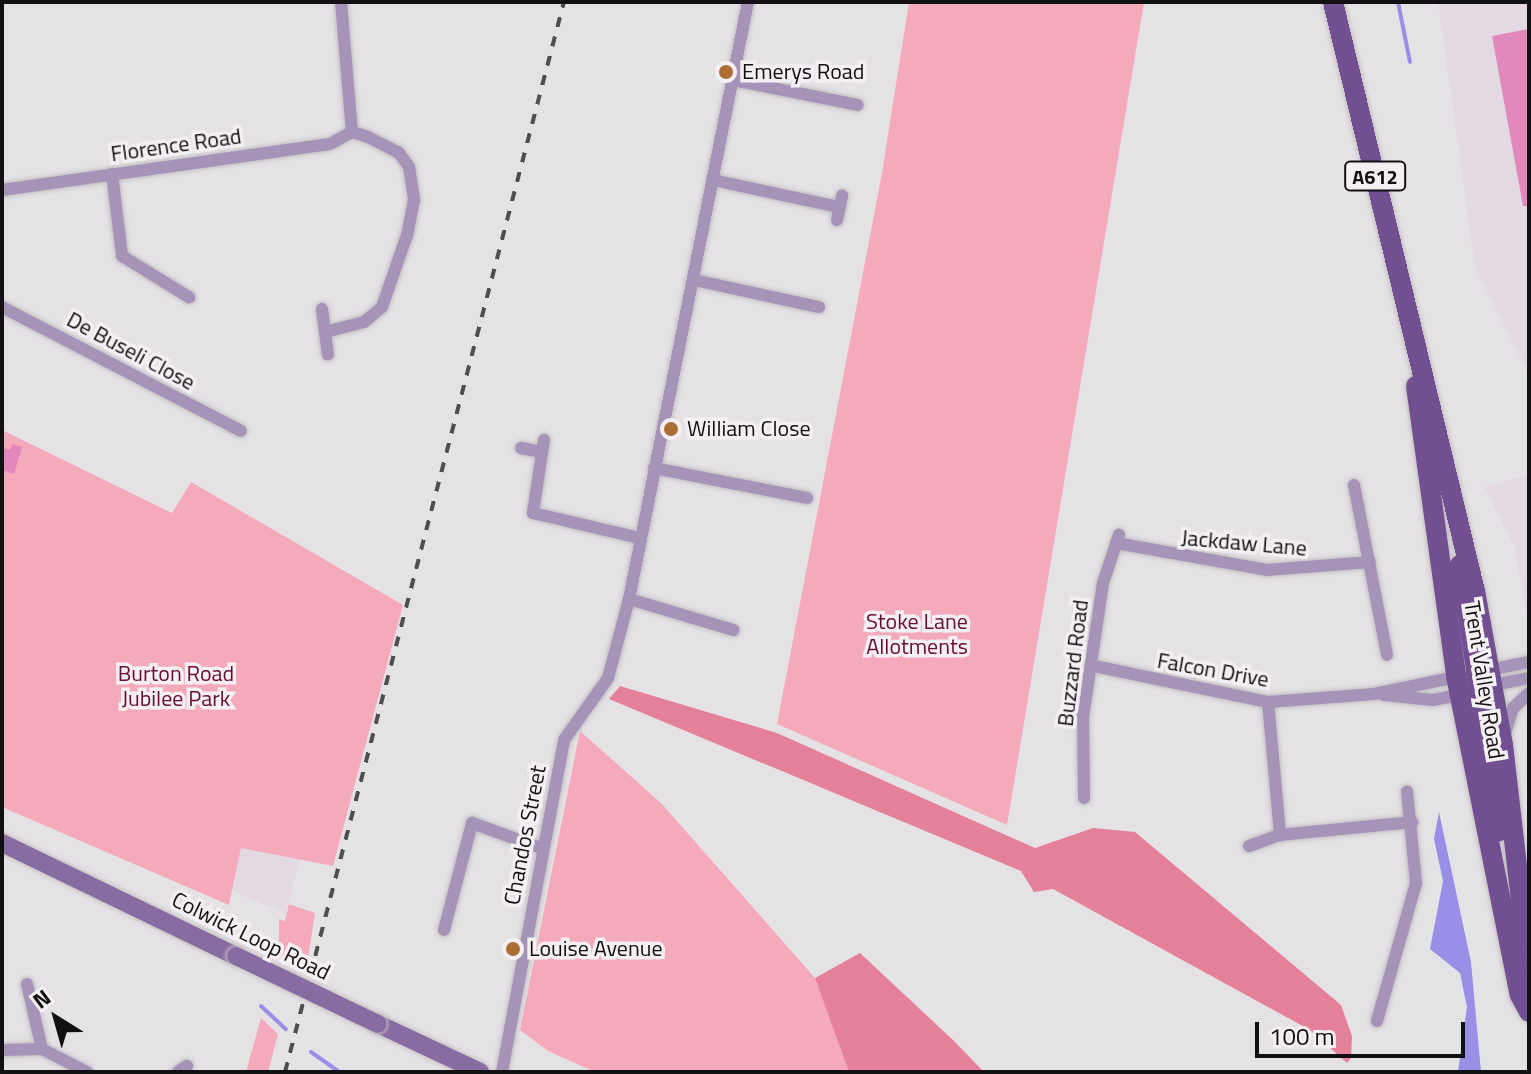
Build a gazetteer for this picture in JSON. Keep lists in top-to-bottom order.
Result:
{
  "streets": {
    "main road": ["A612", "Trent Valley Road", "Colwick Loop Road"],
    "street": [
      "Florence Road",
      "De Buseli Close",
      "Jackdaw Lane",
      "Buzzard Road",
      "Falcon Drive",
      "Chandos Street"
    ]
  },
  "crossings": [
    ["Jackdaw Lane", "Buzzard Road"],
    ["Buzzard Road", "Falcon Drive"],
    ["Falcon Drive", "Trent Valley Road"]
  ],
  "parks": ["Stoke Lane Allotments", "Burton Road Jubilee Park"],
  "places": ["Emerys Road", "William Close", "Louise Avenue"],
  "scale_bar": "100 m",
  "north": "top left"
}
